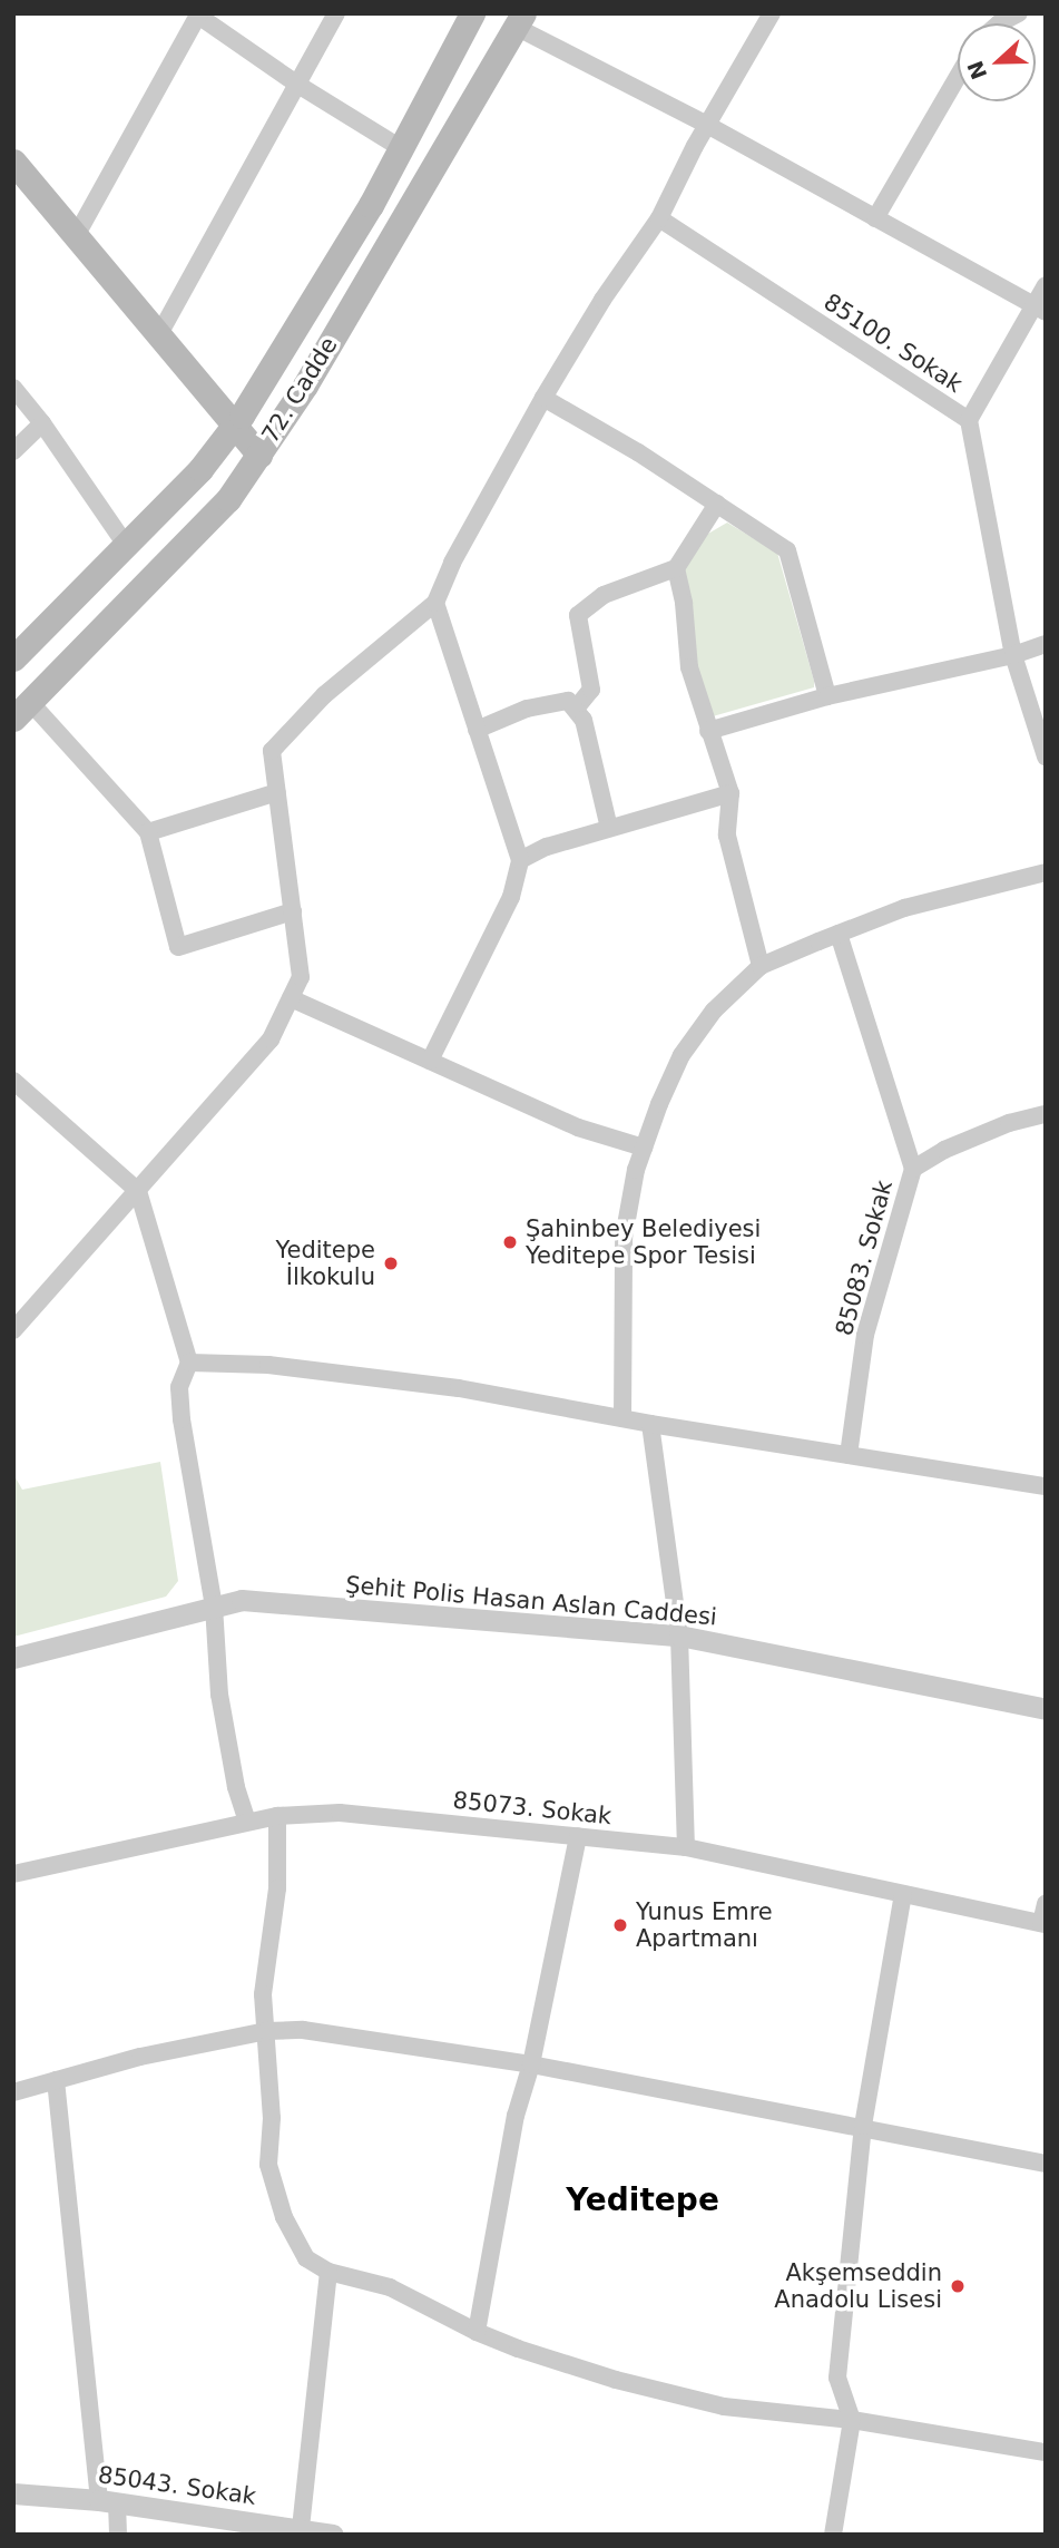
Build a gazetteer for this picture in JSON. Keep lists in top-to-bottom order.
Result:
{
  "streets": {
    "main road": ["72. Cadde"],
    "street": [
      "85100. Sokak",
      "85083. Sokak",
      "Şehit Polis Hasan Aslan Caddesi",
      "85073. Sokak",
      "85043. Sokak"
    ]
  },
  "districts": ["Yeditepe"],
  "places": [
    "Şahinbey Belediyesi Yeditepe Spor Tesisi",
    "Yeditepe İlkokulu",
    "Yunus Emre Apartmanı",
    "Akşemseddin Anadolu Lisesi"
  ],
  "north": "left"
}
